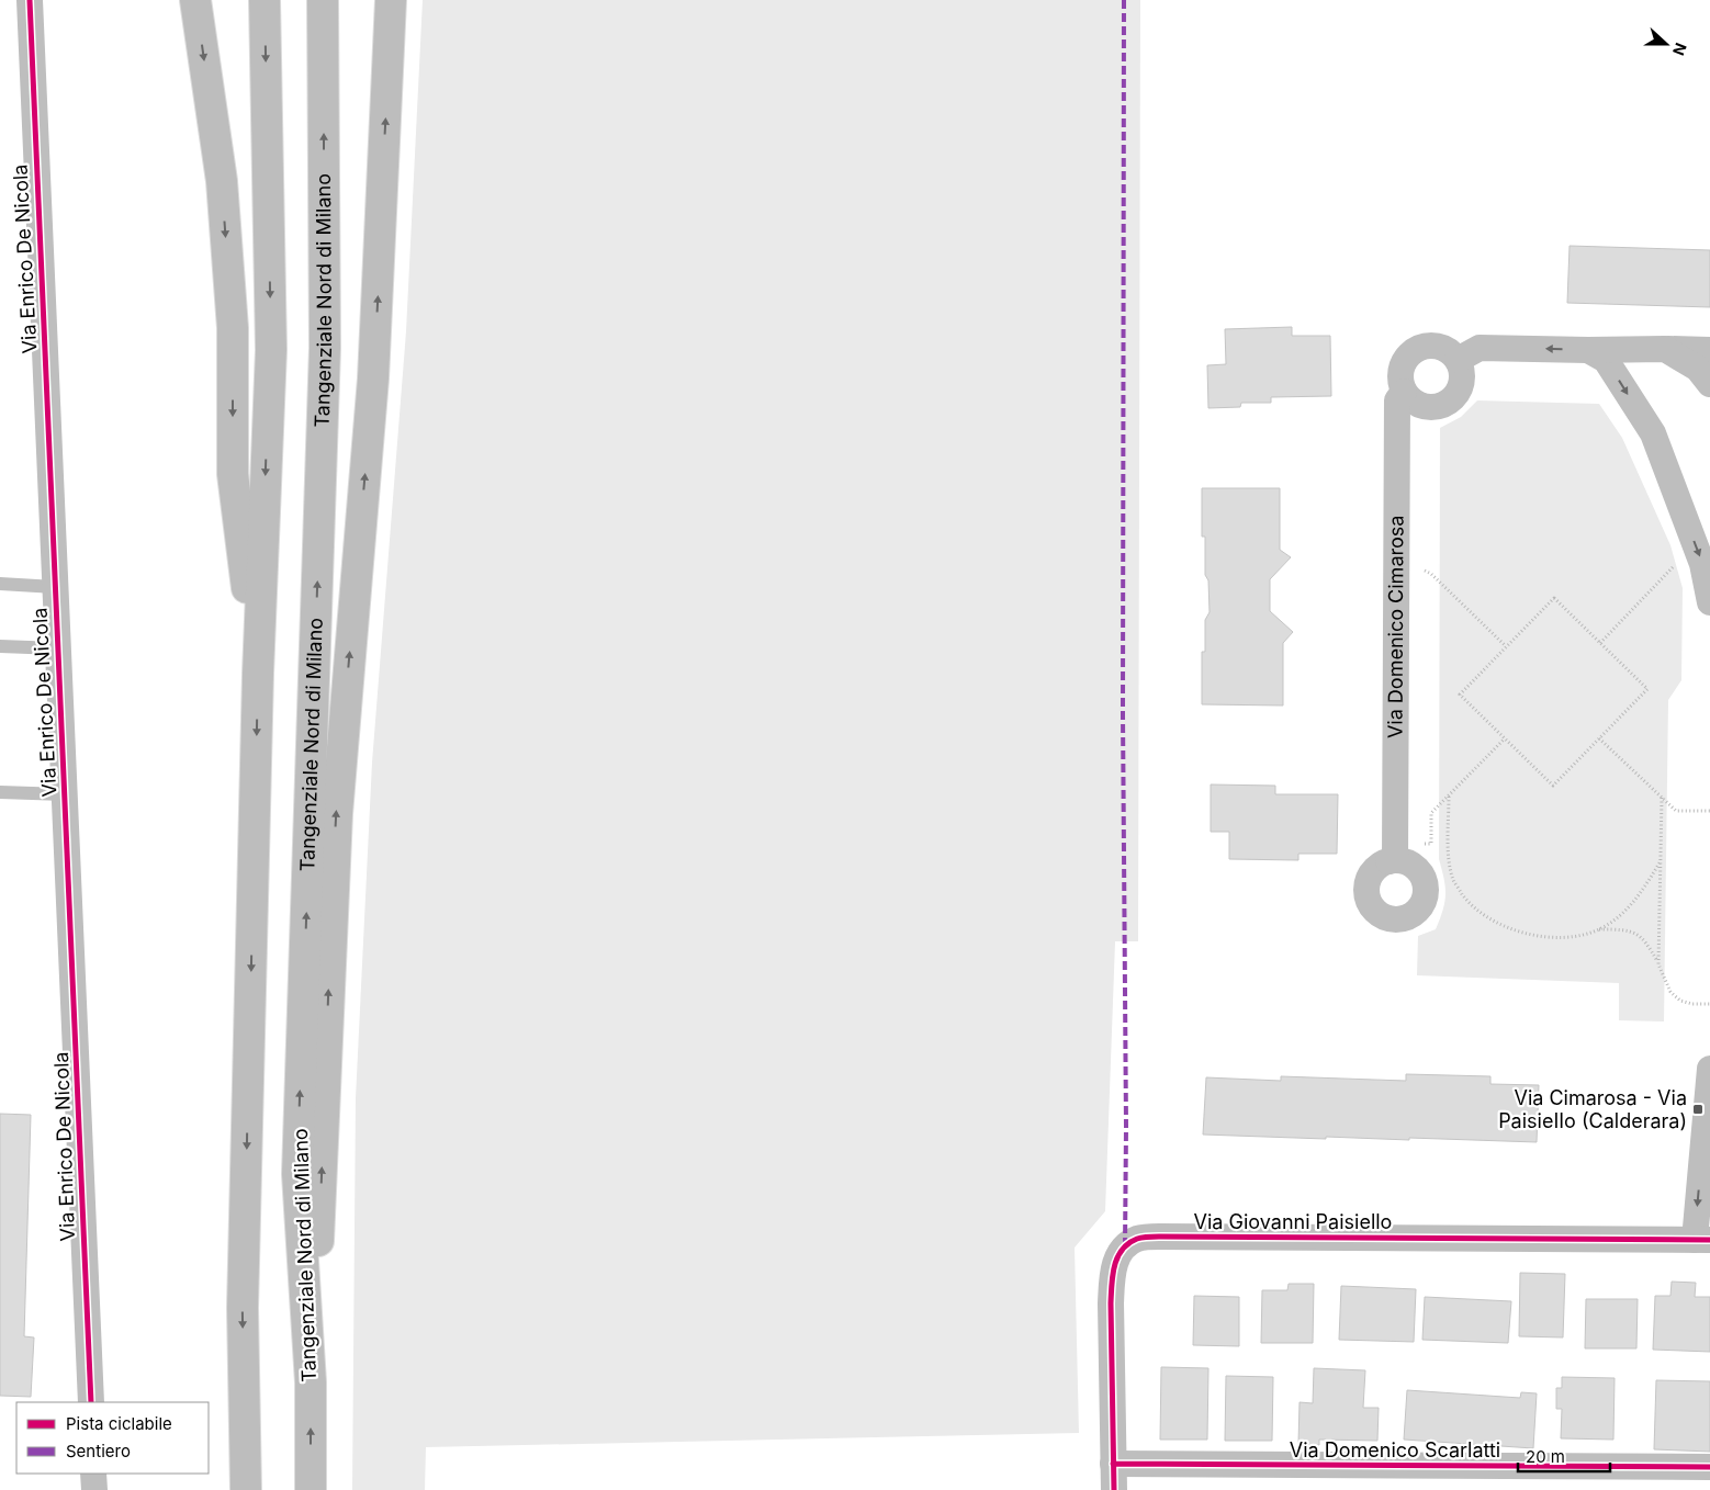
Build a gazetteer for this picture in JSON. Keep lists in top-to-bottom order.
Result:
{
  "streets": {
    "highway": ["Tangenziale Nord di Milano"],
    "street": [
      "Via Enrico De Nicola",
      "Via Domenico Cimarosa",
      "Via Giovanni Paisiello",
      "Via Domenico Scarlatti"
    ]
  },
  "crossings": [
    ["Via Giovanni Paisiello", "Via Domenico Scarlatti"]
  ],
  "places": {
    "transit": ["Via Cimarosa - Via PaisieIIo (Calderara)"]
  },
  "legend": ["Pista ciclabile", "Sentiero"],
  "scale_bar": "20 m",
  "north": "right"
}
